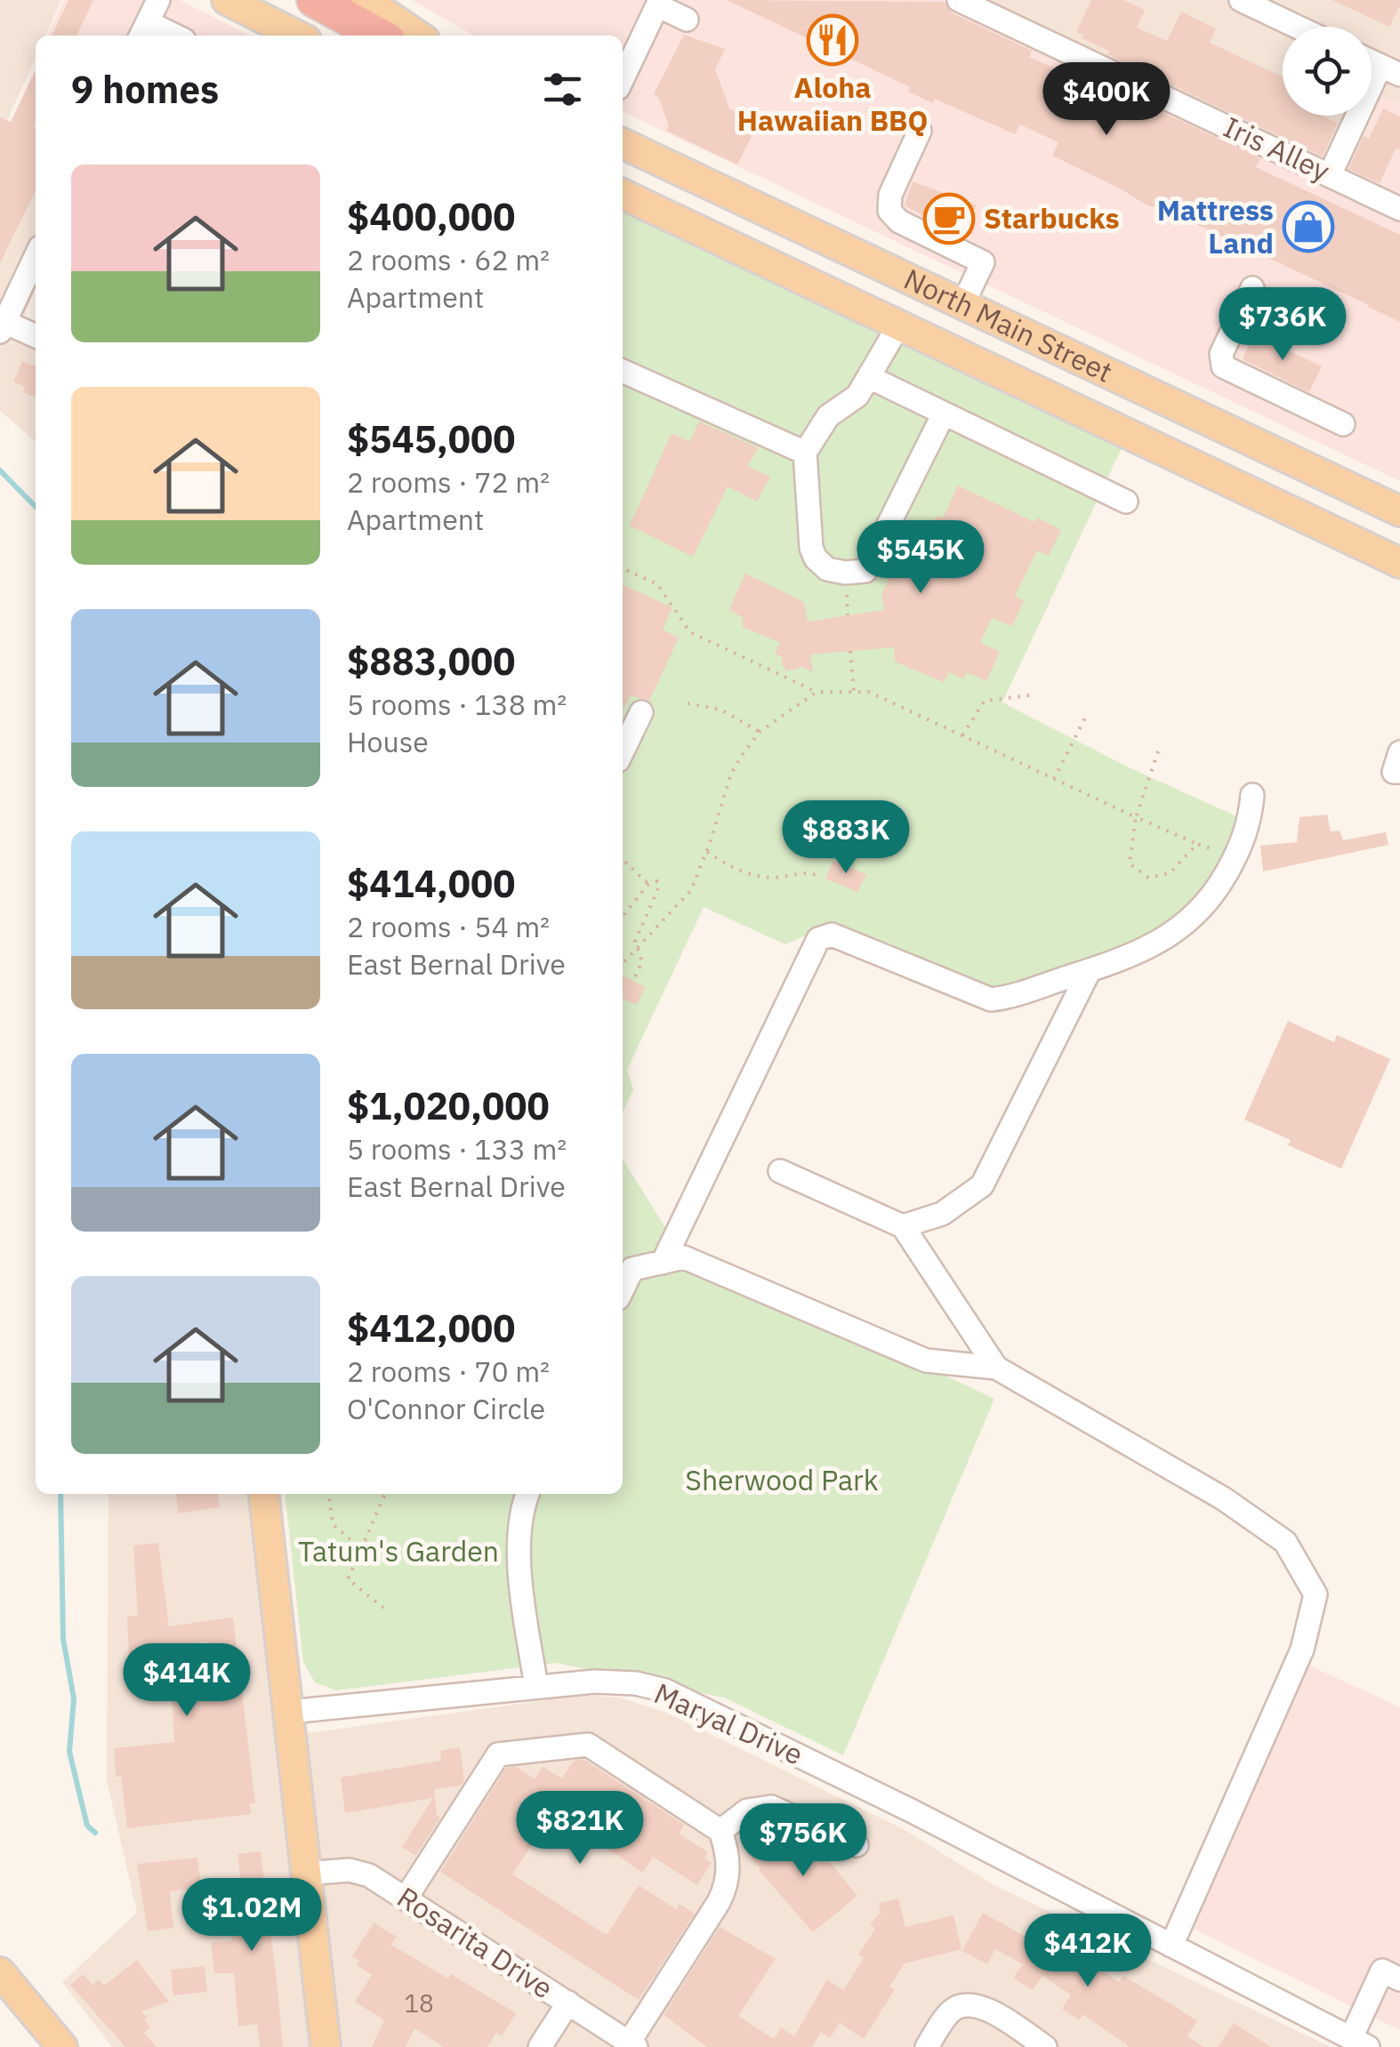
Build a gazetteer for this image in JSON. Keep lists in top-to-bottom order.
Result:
{
  "streets": {
    "main road": ["North Main Street"],
    "street": ["Iris Alley", "Maryal Drive", "Rosarita Drive"]
  },
  "parks": ["Sherwood Park", "Tatum's Garden"],
  "places": {
    "restaurant": ["Aloha Hawaiian BBQ"],
    "cafe": ["Starbucks"],
    "shop": ["Mattress Land"]
  },
  "house_numbers": ["18"],
  "page": {
    "heading": "9 homes",
    "price": [
      "$400K",
      "$736K",
      "$545K",
      "$883K",
      "$414K",
      "$821K",
      "$756K",
      "$1.02M",
      "$412K"
    ],
    "list": [
      {
        "name": "$400,000",
        "note": "2 rooms · 62 m² · Apartment"
      },
      {
        "name": "$545,000",
        "note": "2 rooms · 72 m² · Apartment"
      },
      {
        "name": "$883,000",
        "note": "5 rooms · 138 m² · House"
      },
      {
        "name": "$414,000",
        "note": "2 rooms · 54 m² · East Bernal Drive"
      },
      {
        "name": "$1,020,000",
        "note": "5 rooms · 133 m² · East Bernal Drive"
      },
      {
        "name": "$412,000",
        "note": "2 rooms · 70 m² · O'Connor Circle"
      }
    ]
  }
}
